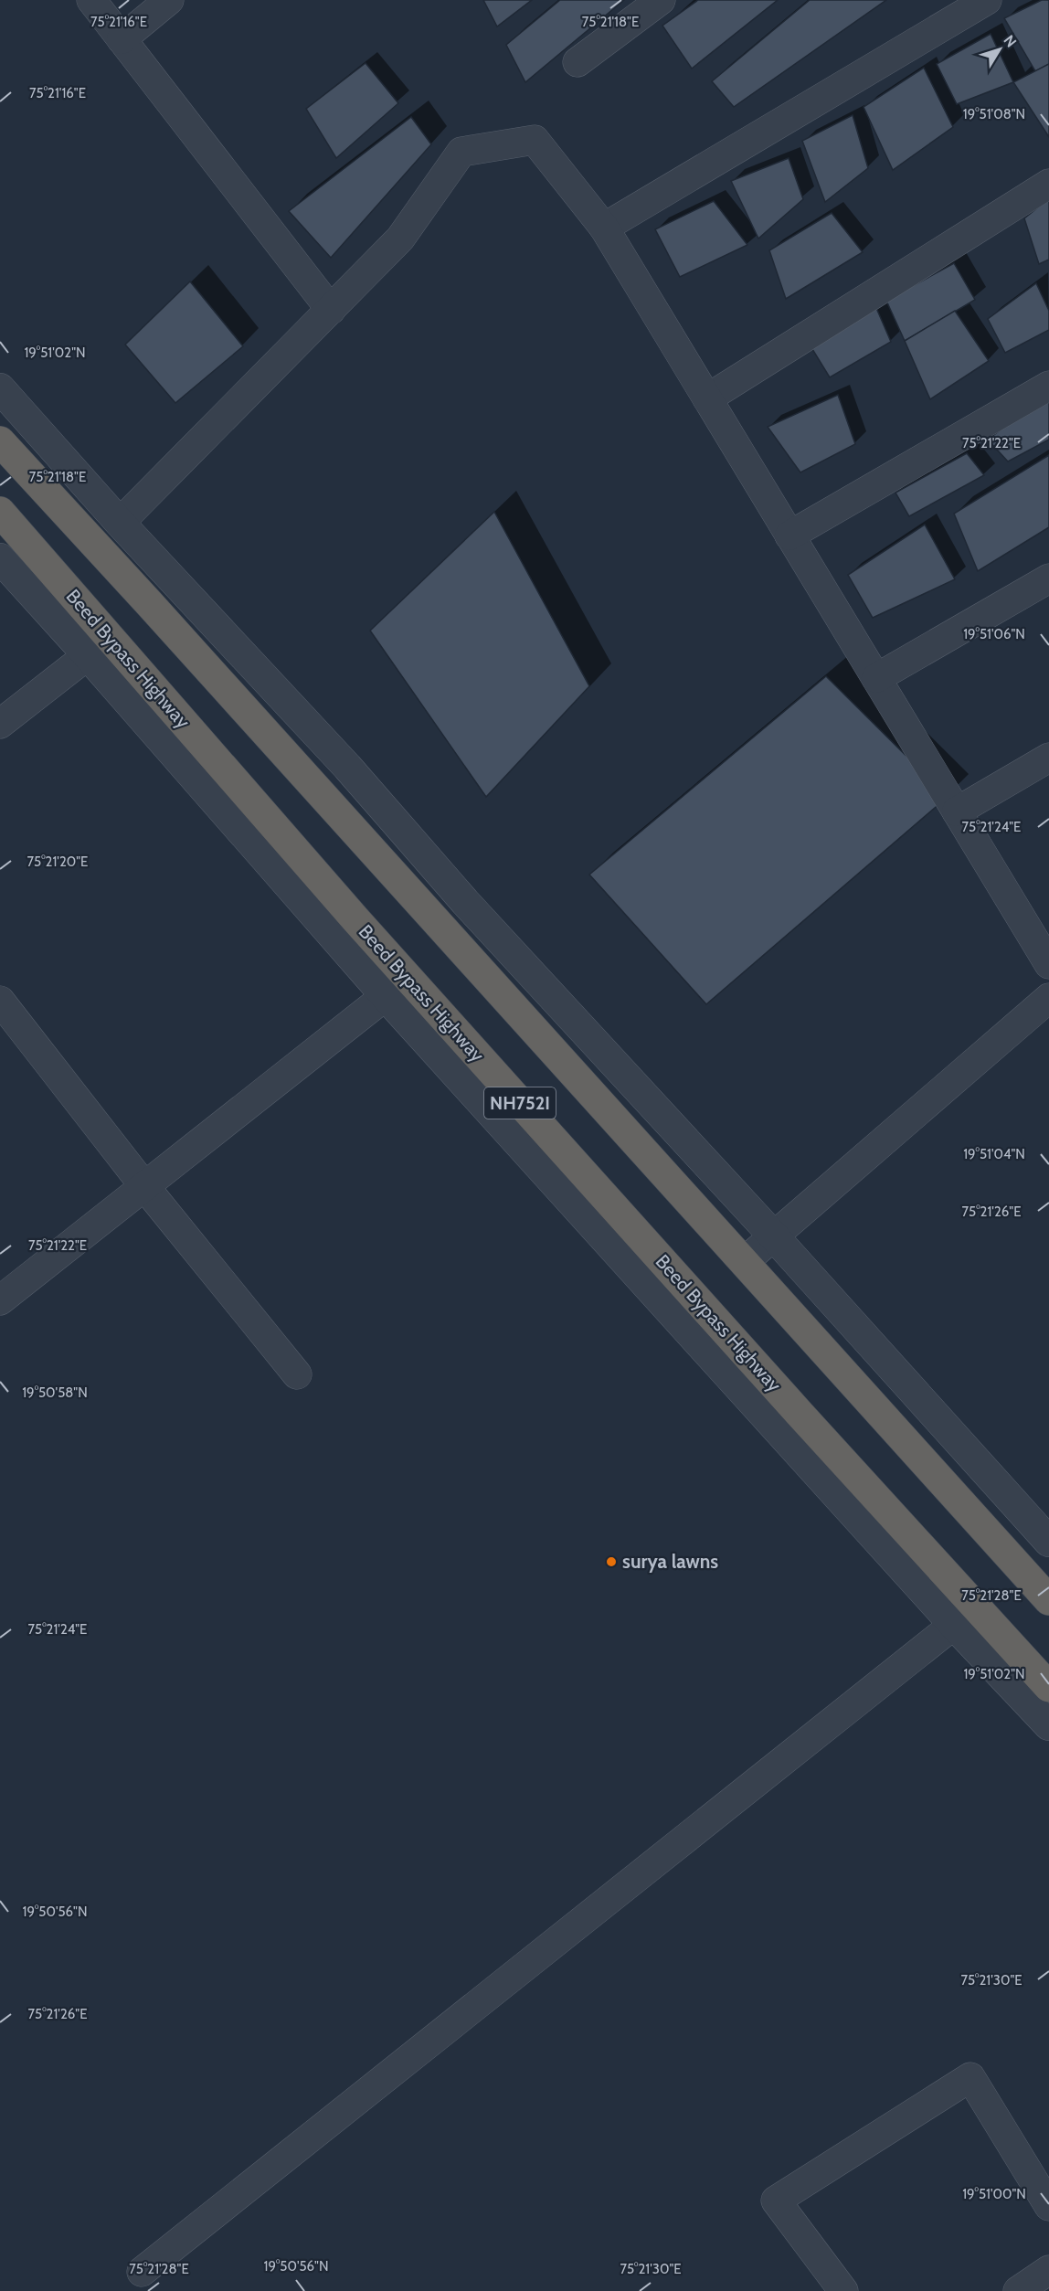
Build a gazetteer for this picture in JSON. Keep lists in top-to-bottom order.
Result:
{
  "streets": {
    "highway": ["Beed Bypass Highway", "NH752I"]
  },
  "places": ["surya lawns"],
  "north": "top right",
  "coordinates": [
    "75°21'16\"E",
    "75°21'18\"E",
    "19°51'08\"N",
    "19°51'02\"N",
    "75°21'22\"E",
    "19°51'06\"N",
    "75°21'24\"E",
    "75°21'20\"E",
    "19°51'04\"N",
    "75°21'26\"E",
    "19°50'58\"N",
    "75°21'28\"E",
    "19°50'56\"N",
    "75°21'30\"E",
    "19°51'00\"N"
  ]
}
